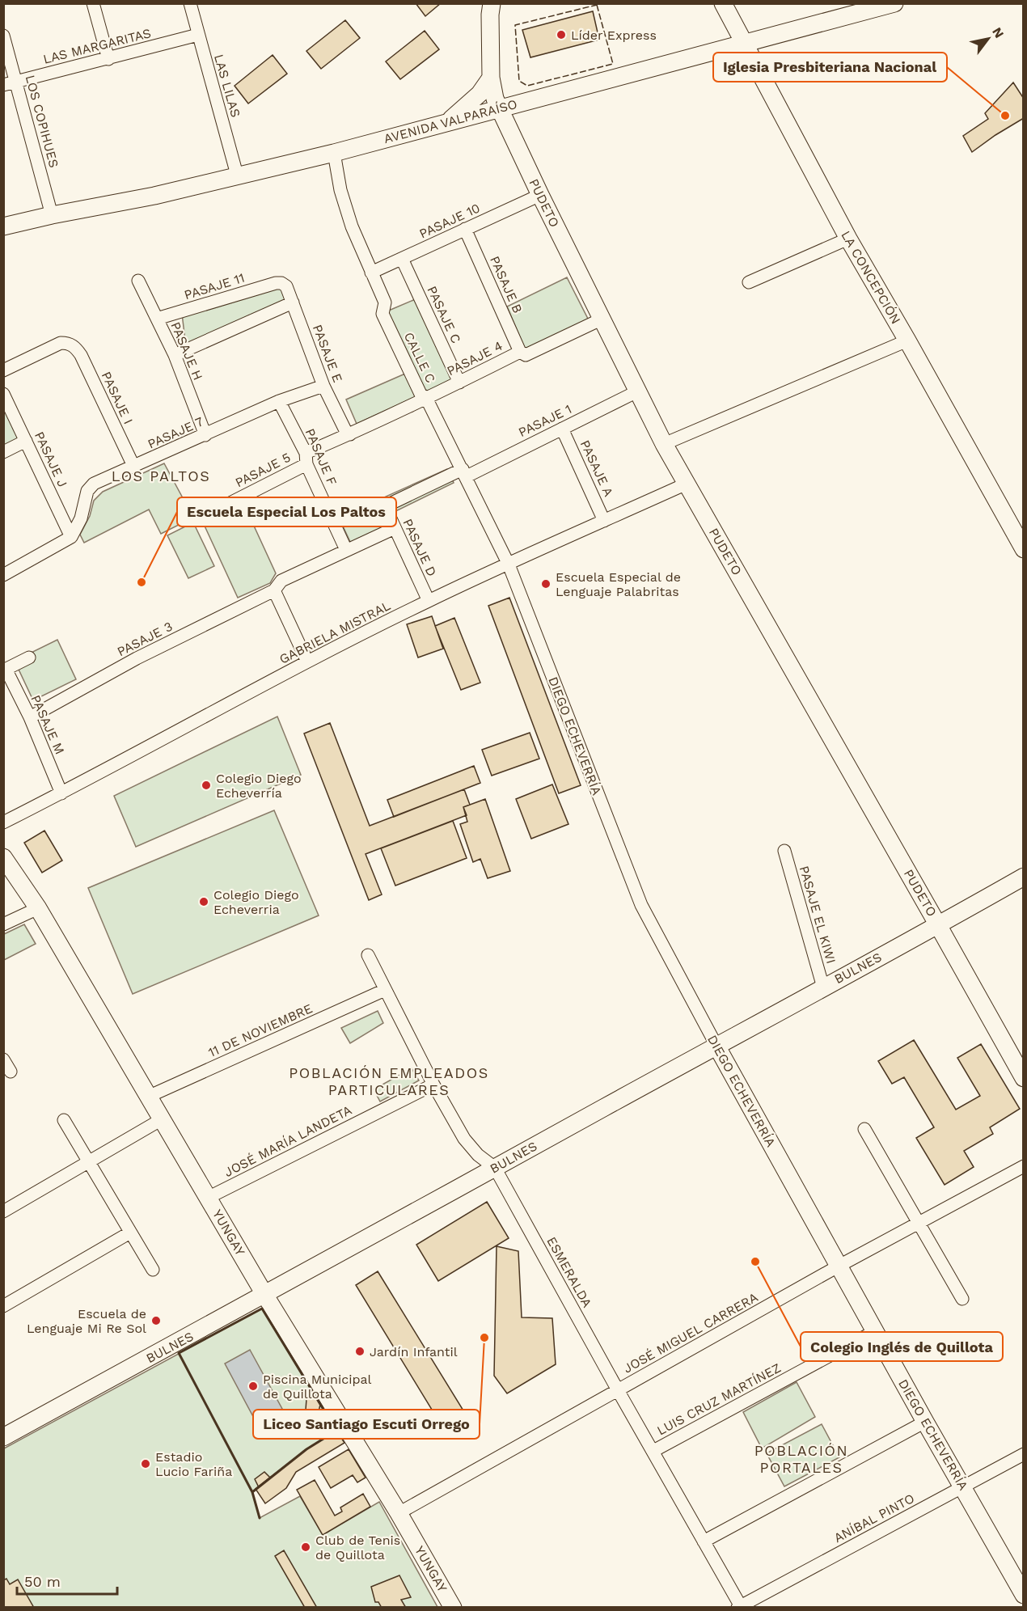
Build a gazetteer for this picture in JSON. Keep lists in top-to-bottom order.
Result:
{
  "streets": {
    "street": [
      "LAS MARGARITAS",
      "LAS LILAS",
      "LOS COPIHUES",
      "AVENIDA VALPARAÍSO",
      "PUDETO",
      "PASAJE 10",
      "LA CONCEPCIÓN",
      "PASAJE B",
      "PASAJE 11",
      "PASAJE C",
      "PASAJE H",
      "PASAJE E",
      "CALLE C",
      "PASAJE 4",
      "PASAJE I",
      "PASAJE 1",
      "PASAJE 7",
      "PASAJE F",
      "PASAJE J",
      "PASAJE A",
      "PASAJE 5",
      "PASAJE D",
      "GABRIELA MISTRAL",
      "PASAJE 3",
      "PASAJE M",
      "DIEGO ECHEVERRÍA",
      "PASAJE EL KIWI",
      "BULNES",
      "11 DE NOVIEMBRE",
      "JOSÉ MARÍA LANDETA",
      "YUNGAY",
      "ESMERALDA",
      "JOSÉ MIGUEL CARRERA",
      "LUIS CRUZ MARTÍNEZ",
      "ANÍBAL PINTO"
    ]
  },
  "crossings": [
    ["LAS MARGARITAS", "LAS LILAS"],
    ["LAS MARGARITAS", "LOS COPIHUES"],
    ["LAS LILAS", "AVENIDA VALPARAÍSO"],
    ["LOS COPIHUES", "AVENIDA VALPARAÍSO"],
    ["AVENIDA VALPARAÍSO", "PUDETO"],
    ["AVENIDA VALPARAÍSO", "LA CONCEPCIÓN"],
    ["AVENIDA VALPARAÍSO", "CALLE C"],
    ["PUDETO", "PASAJE 10"],
    ["PUDETO", "PASAJE 4"],
    ["PUDETO", "PASAJE 1"],
    ["PUDETO", "GABRIELA MISTRAL"],
    ["PUDETO", "BULNES"],
    ["PASAJE 10", "PASAJE B"],
    ["PASAJE 10", "PASAJE C"],
    ["PASAJE 10", "CALLE C"],
    ["PASAJE B", "PASAJE 4"],
    ["PASAJE 11", "PASAJE H"],
    ["PASAJE 11", "PASAJE E"],
    ["PASAJE C", "PASAJE 4"],
    ["PASAJE H", "PASAJE 7"],
    ["PASAJE E", "PASAJE 4"],
    ["PASAJE E", "PASAJE 7"],
    ["CALLE C", "PASAJE 4"],
    ["CALLE C", "PASAJE 1"],
    ["CALLE C", "GABRIELA MISTRAL"],
    ["CALLE C", "DIEGO ECHEVERRÍA"],
    ["PASAJE 4", "PASAJE F"],
    ["PASAJE 4", "PASAJE 5"],
    ["PASAJE I", "PASAJE 7"],
    ["PASAJE 1", "PASAJE A"],
    ["PASAJE 1", "PASAJE D"],
    ["PASAJE 7", "PASAJE F"],
    ["PASAJE 7", "PASAJE J"],
    ["PASAJE F", "PASAJE 5"],
    ["PASAJE F", "PASAJE 3"],
    ["PASAJE A", "GABRIELA MISTRAL"],
    ["PASAJE D", "GABRIELA MISTRAL"],
    ["PASAJE D", "PASAJE 3"],
    ["GABRIELA MISTRAL", "PASAJE M"],
    ["GABRIELA MISTRAL", "DIEGO ECHEVERRÍA"],
    ["PASAJE 3", "PASAJE M"],
    ["DIEGO ECHEVERRÍA", "BULNES"],
    ["DIEGO ECHEVERRÍA", "JOSÉ MIGUEL CARRERA"],
    ["DIEGO ECHEVERRÍA", "LUIS CRUZ MARTÍNEZ"],
    ["DIEGO ECHEVERRÍA", "ANÍBAL PINTO"],
    ["PASAJE EL KIWI", "BULNES"],
    ["BULNES", "YUNGAY"],
    ["BULNES", "ESMERALDA"],
    ["11 DE NOVIEMBRE", "YUNGAY"],
    ["11 DE NOVIEMBRE", "ESMERALDA"],
    ["JOSÉ MARÍA LANDETA", "YUNGAY"],
    ["JOSÉ MARÍA LANDETA", "ESMERALDA"],
    ["YUNGAY", "JOSÉ MIGUEL CARRERA"],
    ["ESMERALDA", "JOSÉ MIGUEL CARRERA"],
    ["ESMERALDA", "LUIS CRUZ MARTÍNEZ"],
    ["ESMERALDA", "ANÍBAL PINTO"]
  ],
  "districts": ["LOS PALTOS", "POBLACIÓN EMPLEADOS PARTICULARES", "POBLACIÓN PORTALES"],
  "places": [
    "Líder Express",
    "Iglesia Presbiteriana Nacional",
    "Escuela Especial Los Paltos",
    "Escuela Especial de Lenguaje Palabritas",
    "Colegio Diego Echeverría",
    "Colegio Diego Echeverria",
    "Colegio Inglés de Quillota",
    "Escuela de Lenguaje Mi Re Sol",
    "Liceo Santiago Escuti Orrego",
    "Jardín Infantil",
    "Piscina Municipal de Quillota",
    "Estadio Lucio Fariña",
    "Club de Tenis de Quillota"
  ],
  "scale_bar": "50 m",
  "north": "top right"
}
